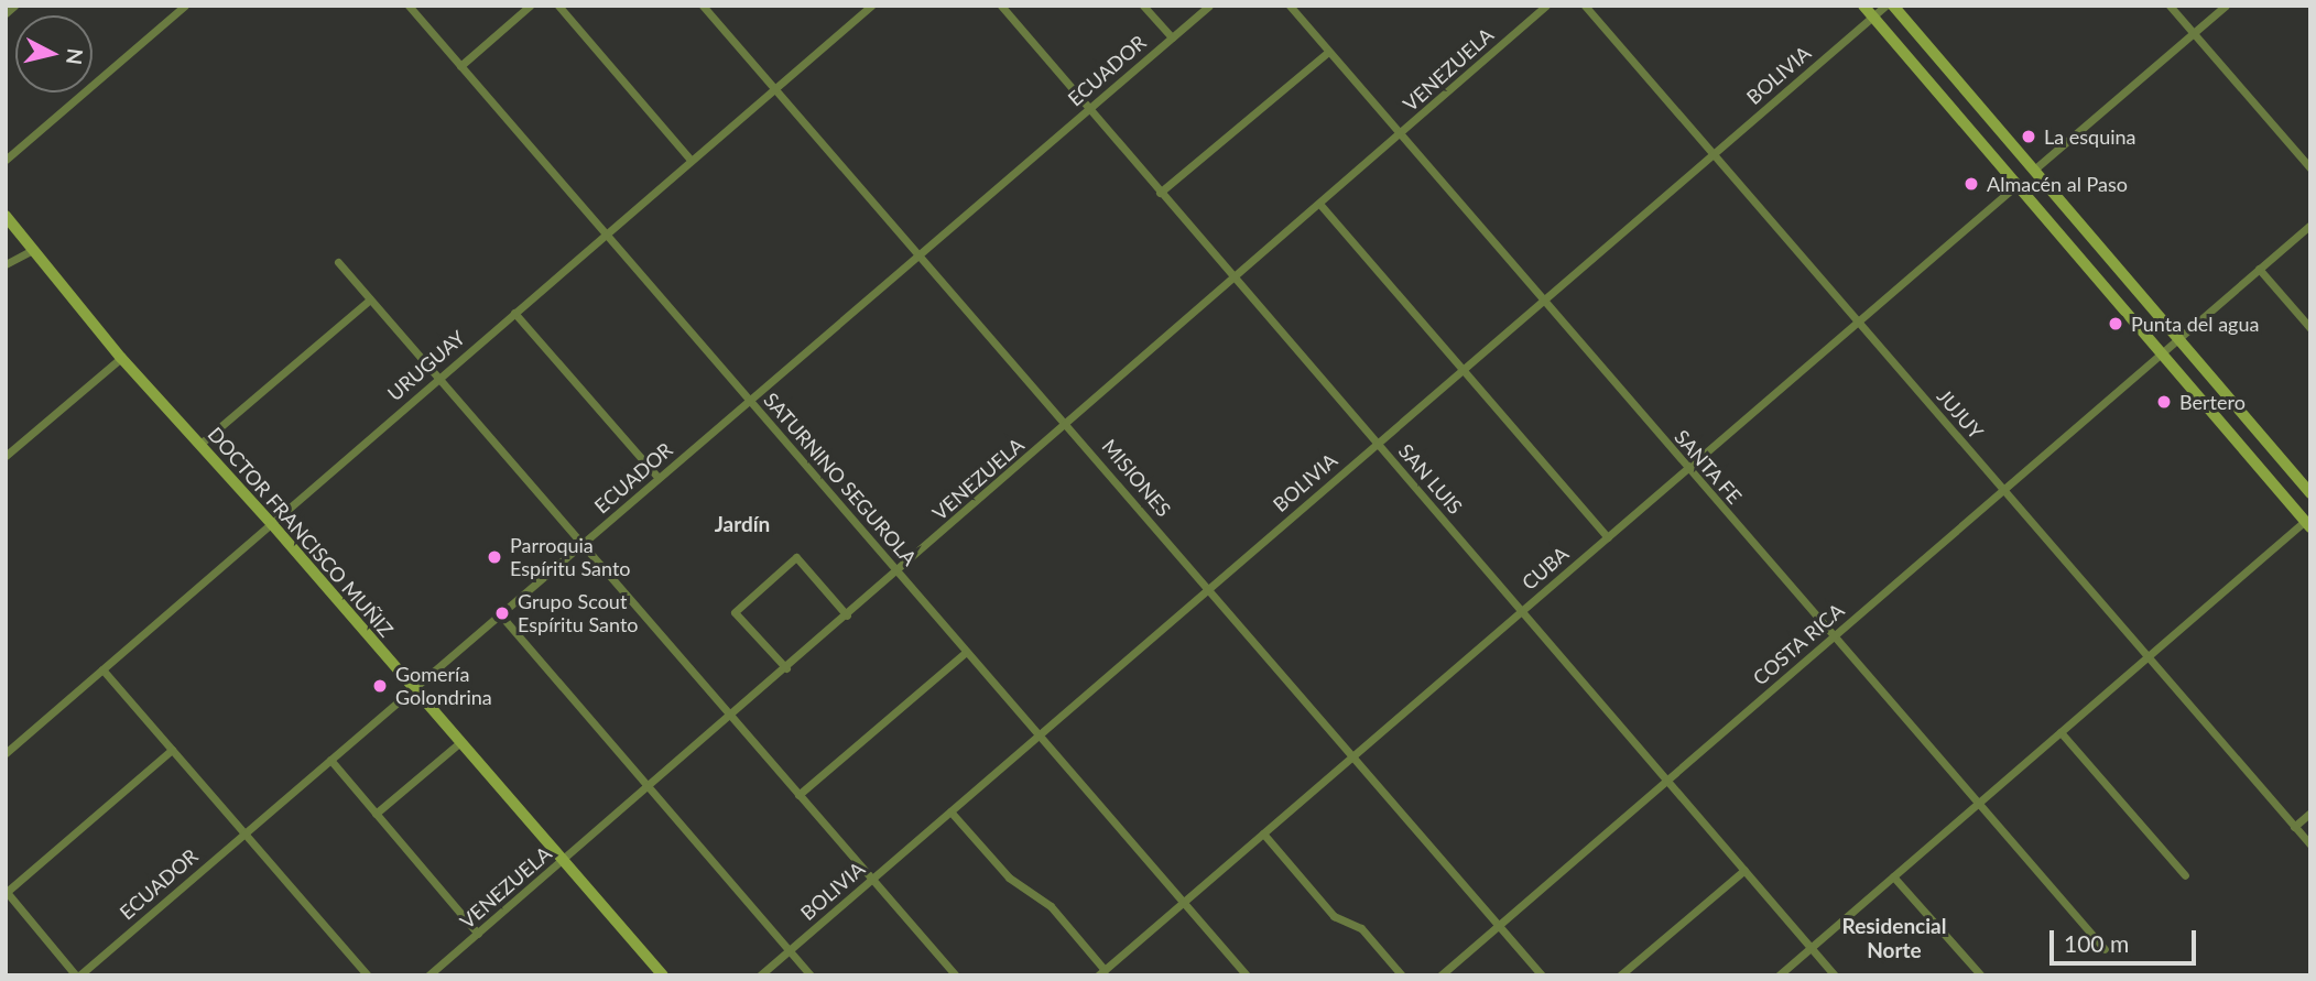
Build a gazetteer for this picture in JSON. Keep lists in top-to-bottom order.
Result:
{
  "streets": {
    "main road": ["DOCTOR FRANCISCO MUÑIZ"],
    "street": [
      "VENEZUELA",
      "ECUADOR",
      "BOLIVIA",
      "URUGUAY",
      "JUJUY",
      "SANTA FE",
      "MISIONES",
      "SATURNINO SEGUROLA",
      "SAN LUIS",
      "CUBA",
      "COSTA RICA"
    ]
  },
  "crossings": [
    ["VENEZUELA", "SANTA FE"],
    ["VENEZUELA", "MISIONES"],
    ["VENEZUELA", "SATURNINO SEGUROLA"],
    ["VENEZUELA", "SAN LUIS"],
    ["VENEZUELA", "DOCTOR FRANCISCO MUÑIZ"],
    ["ECUADOR", "MISIONES"],
    ["ECUADOR", "SATURNINO SEGUROLA"],
    ["ECUADOR", "SAN LUIS"],
    ["ECUADOR", "DOCTOR FRANCISCO MUÑIZ"],
    ["BOLIVIA", "JUJUY"],
    ["BOLIVIA", "SANTA FE"],
    ["BOLIVIA", "MISIONES"],
    ["BOLIVIA", "SATURNINO SEGUROLA"],
    ["BOLIVIA", "SAN LUIS"],
    ["URUGUAY", "MISIONES"],
    ["URUGUAY", "SATURNINO SEGUROLA"],
    ["URUGUAY", "DOCTOR FRANCISCO MUÑIZ"],
    ["JUJUY", "CUBA"],
    ["JUJUY", "COSTA RICA"],
    ["SANTA FE", "CUBA"],
    ["SANTA FE", "COSTA RICA"],
    ["MISIONES", "CUBA"],
    ["MISIONES", "COSTA RICA"],
    ["SATURNINO SEGUROLA", "CUBA"],
    ["SAN LUIS", "CUBA"],
    ["SAN LUIS", "COSTA RICA"]
  ],
  "districts": ["Jardín", "Residencial Norte"],
  "places": [
    "La esquina",
    "Almacén al Paso",
    "Punta del agua",
    "Bertero",
    "Parroquia Espíritu Santo",
    "Grupo Scout Espíritu Santo",
    "Gomería Golondrina"
  ],
  "scale_bar": "100 m",
  "north": "right"
}
